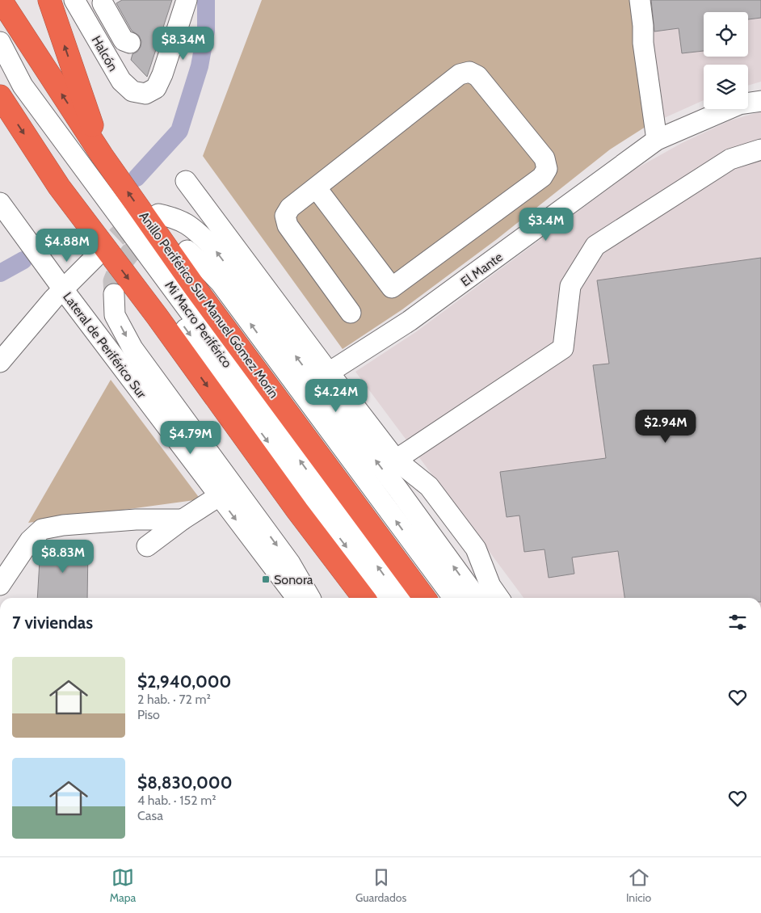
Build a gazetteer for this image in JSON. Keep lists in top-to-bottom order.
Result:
{
  "streets": {
    "highway": ["Anillo Periférico Sur Manuel Gómez Morín"],
    "street": [
      "Halcón",
      "El Mante",
      "Mi Macro Periférico",
      "Lateral de Periférico Sur"
    ]
  },
  "places": {
    "transit": ["Sonora"]
  },
  "page": {
    "price": [
      "$8.34M",
      "$3.4M",
      "$4.88M",
      "$4.24M",
      "$2.94M",
      "$4.79M",
      "$8.83M"
    ],
    "heading": "7 viviendas",
    "list": [
      {
        "name": "$2,940,000",
        "note": "2 hab. · 72 m² · Piso"
      },
      {
        "name": "$8,830,000",
        "note": "4 hab. · 152 m² · Casa"
      }
    ],
    "tabs": ["Mapa", "Guardados", "Inicio"]
  }
}
